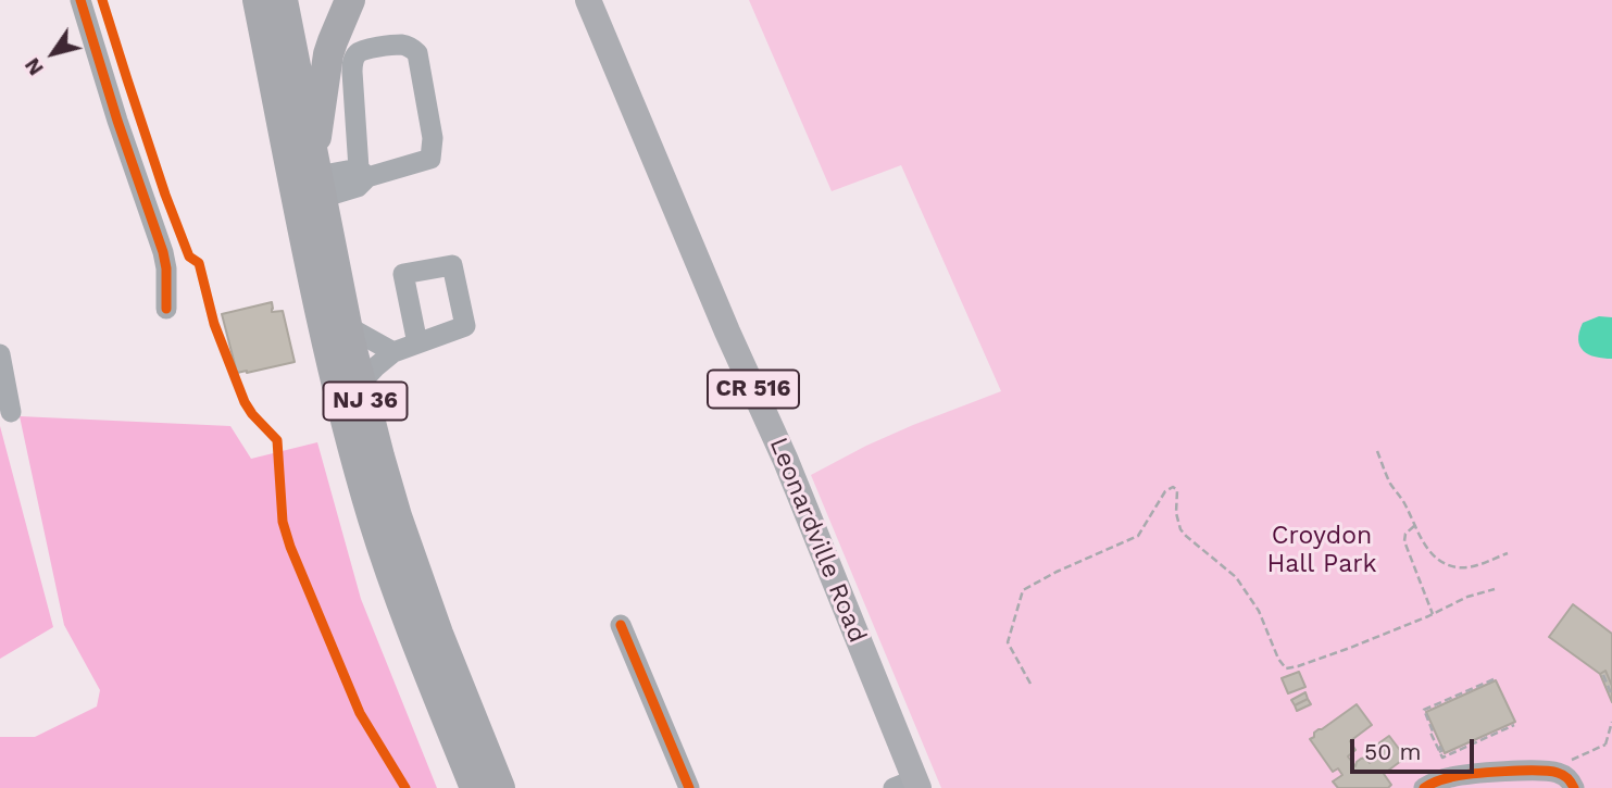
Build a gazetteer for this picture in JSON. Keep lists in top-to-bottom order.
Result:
{
  "streets": {
    "highway": ["NJ 36"],
    "main road": ["CR 516", "Leonardville Road"]
  },
  "parks": ["Croydon Hall Park"],
  "scale_bar": "50 m",
  "north": "bottom left"
}
